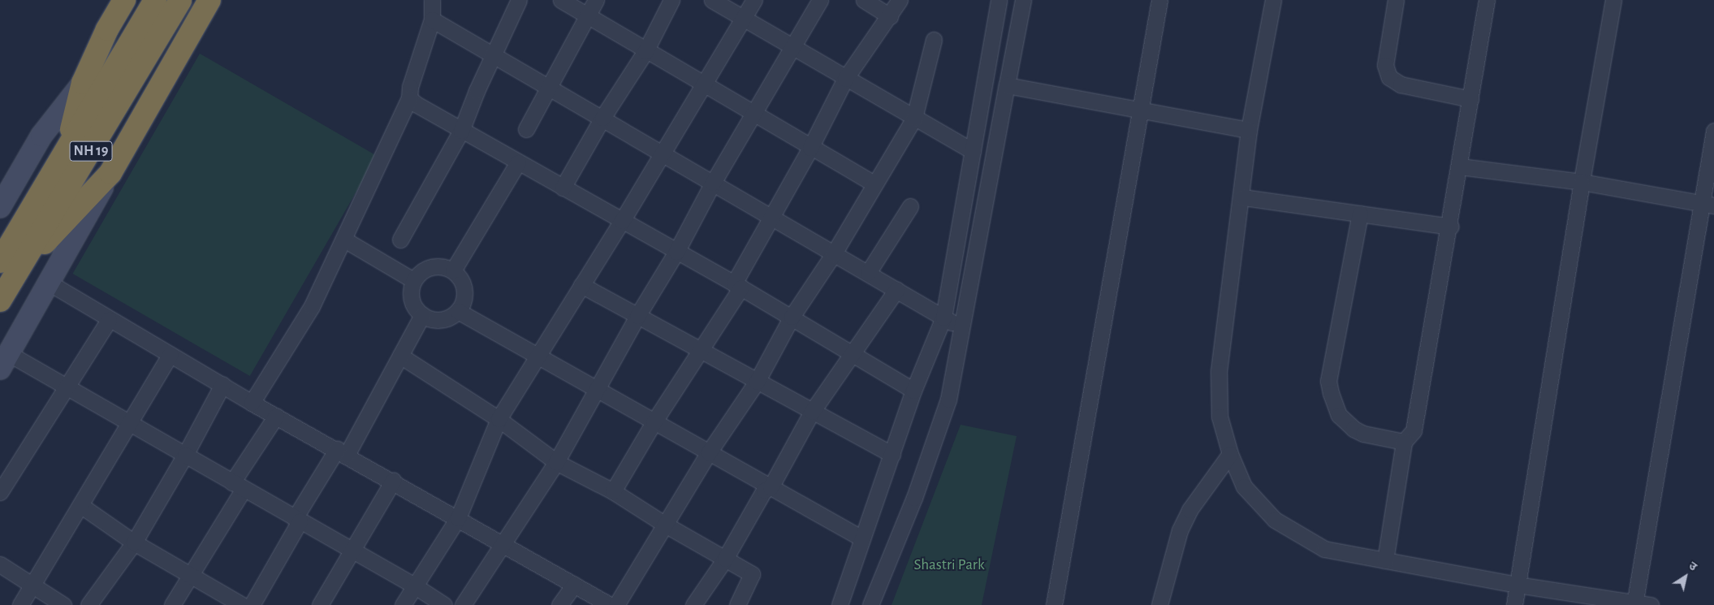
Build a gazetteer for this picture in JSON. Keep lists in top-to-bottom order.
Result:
{
  "streets": {
    "highway": ["NH 19"]
  },
  "parks": ["Shastri Park"],
  "north": "top right"
}
